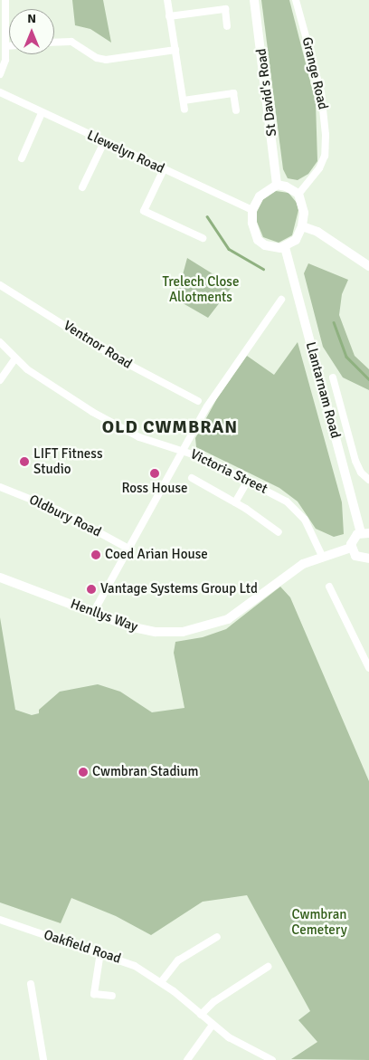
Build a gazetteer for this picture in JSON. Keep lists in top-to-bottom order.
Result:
{
  "streets": {
    "street": [
      "Grange Road",
      "St David's Road",
      "Llewelyn Road",
      "Ventnor Road",
      "Llantarnam Road",
      "Victoria Street",
      "Oldbury Road",
      "Henllys Way",
      "Oakfield Road"
    ]
  },
  "crossings": [
    ["Grange Road", "St David's Road"],
    ["Grange Road", "Llewelyn Road"],
    ["Grange Road", "Llantarnam Road"],
    ["St David's Road", "Llewelyn Road"],
    ["St David's Road", "Llantarnam Road"],
    ["Llewelyn Road", "Llantarnam Road"],
    ["Victoria Street", "Henllys Way"]
  ],
  "districts": ["OLD CWMBRAN"],
  "parks": ["Trelech Close Allotments", "Cwmbran Cemetery"],
  "places": [
    "LIFT Fitness Studio",
    "Ross House",
    "Coed Arian House",
    "Vantage Systems Group Ltd",
    "Cwmbran Stadium"
  ],
  "north": "top"
}
